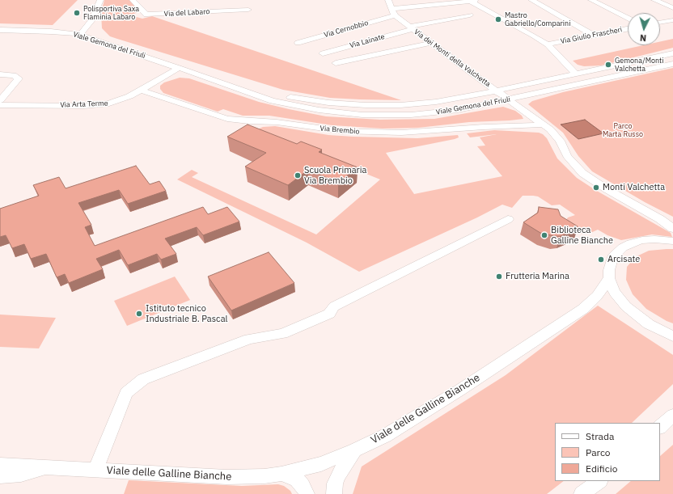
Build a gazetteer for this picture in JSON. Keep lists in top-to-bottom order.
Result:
{
  "streets": {
    "street": [
      "Via del Labaro",
      "Via Cernobbio",
      "Via Giulio Frascheri",
      "Via Lainate",
      "Viale Gemona del Friuli",
      "Via dei Monti della Valchetta",
      "Via Arta Terme",
      "Via Brembio",
      "Viale delle Galline Bianche"
    ]
  },
  "crossings": [
    ["Via Cernobbio", "Via dei Monti della Valchetta"],
    ["Via Lainate", "Via dei Monti della Valchetta"],
    ["Viale Gemona del Friuli", "Via dei Monti della Valchetta"],
    ["Viale Gemona del Friuli", "Via Arta Terme"],
    ["Via dei Monti della Valchetta", "Via Brembio"],
    ["Via Arta Terme", "Via Brembio"]
  ],
  "parks": ["Parco Marta Russo"],
  "places": [
    "Polisportiva Saxa Flaminia Labaro",
    "Mastro Gabriello/Comparini",
    "Gemona/Monti Valchetta",
    "Scuola Primaria Via Brembio",
    "Monti Valchetta",
    "Biblioteca Galline Bianche",
    "Arcisate",
    "Frutteria Marina",
    "Istituto tecnico Industriale B. Pascal"
  ],
  "legend": ["Strada", "Parco", "Edificio"],
  "north": "bottom"
}
